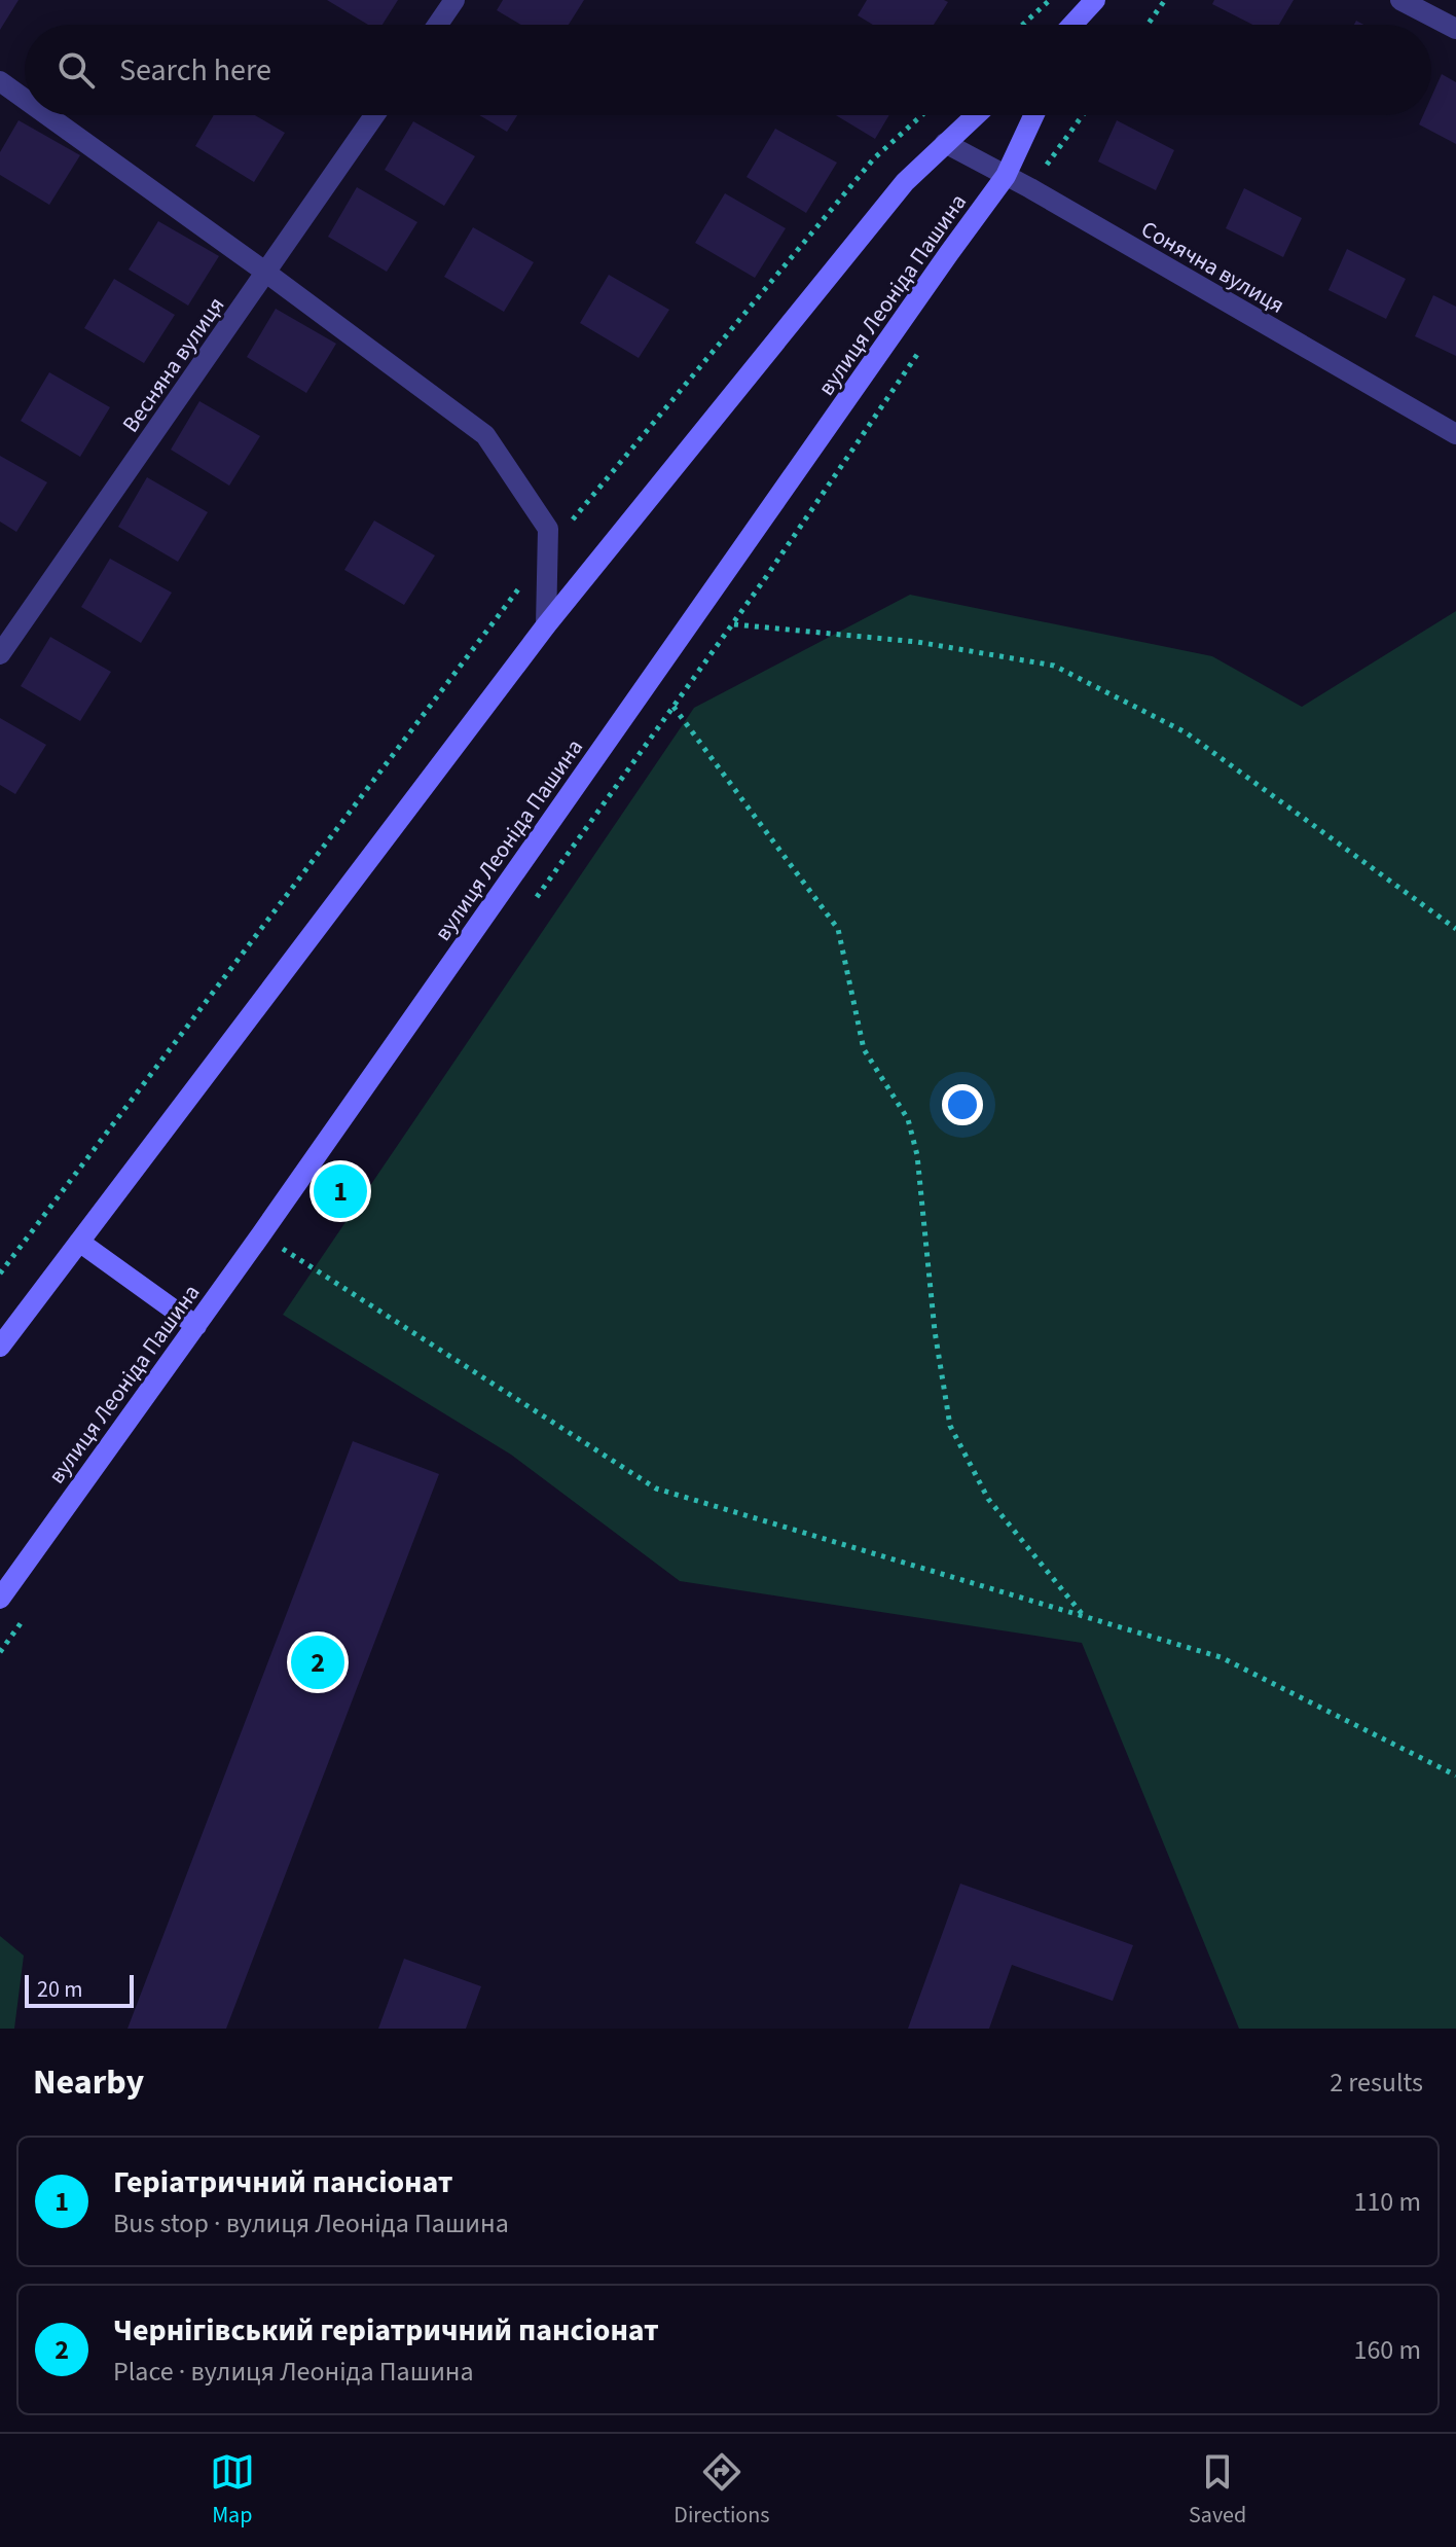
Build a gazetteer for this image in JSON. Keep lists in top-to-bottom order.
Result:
{
  "streets": {
    "main road": ["вулиця Леоніда Пашина"],
    "street": ["Сонячна вулиця", "Весняна вулиця"]
  },
  "crossings": [
    ["Сонячна вулиця", "вулиця Леоніда Пашина"]
  ],
  "scale_bar": "20 m",
  "page": {
    "search": "Search here",
    "pins": ["1", "2"],
    "scale": "20 m",
    "heading": ["Nearby", "2 results"],
    "list": [
      {
        "mark": "1",
        "name": "Геріатричний пансіонат",
        "note": "Bus stop · вулиця Леоніда Пашина",
        "value": "110 m"
      },
      {
        "mark": "2",
        "name": "Чернігівський геріатричний пансіонат",
        "note": "Place · вулиця Леоніда Пашина",
        "value": "160 m"
      }
    ],
    "nav": ["Map", "Directions", "Saved"]
  }
}
